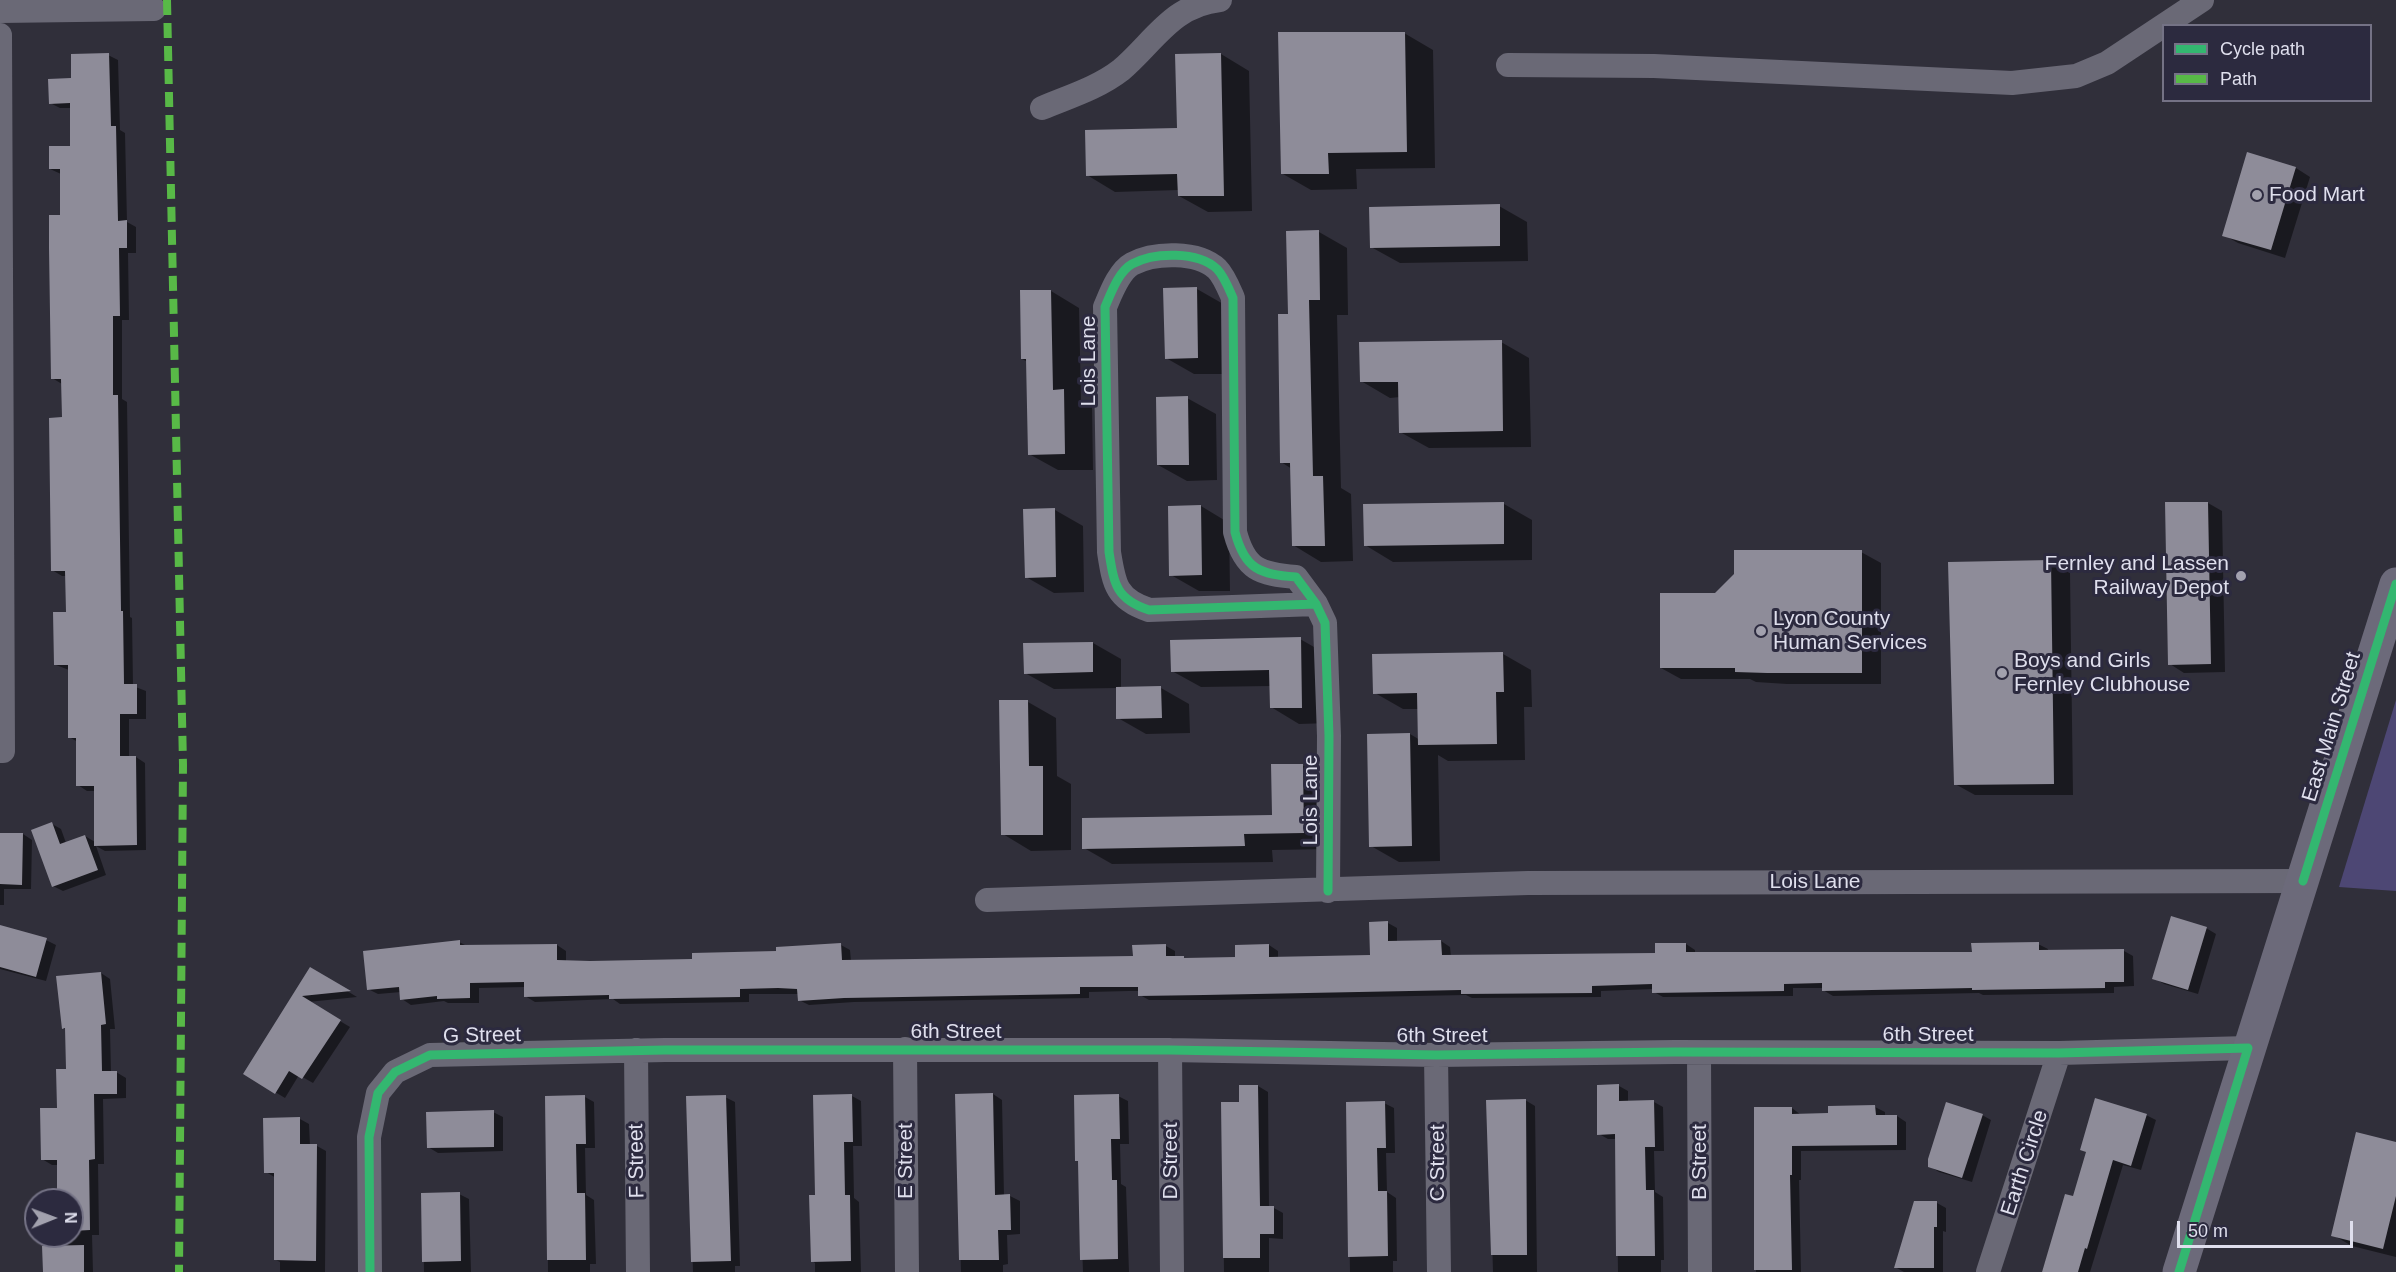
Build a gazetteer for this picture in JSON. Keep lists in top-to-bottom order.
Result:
{
  "streets": {
    "main road": ["East Main Street"],
    "street": [
      "Lois Lane",
      "6th Street",
      "G Street",
      "F Street",
      "E Street",
      "D Street",
      "B Street",
      "C Street",
      "Earth Circle"
    ]
  },
  "crossings": [
    ["Lois Lane", "East Main Street"],
    ["East Main Street", "6th Street"],
    ["6th Street", "G Street"],
    ["6th Street", "F Street"],
    ["6th Street", "E Street"],
    ["6th Street", "D Street"],
    ["6th Street", "B Street"],
    ["6th Street", "C Street"],
    ["6th Street", "Earth Circle"],
    ["G Street", "F Street"]
  ],
  "places": [
    "Food Mart",
    "Fernley and Lassen Railway Depot",
    "Lyon County Human Services",
    "Boys and Girls Fernley Clubhouse"
  ],
  "legend": ["Cycle path", "Path"],
  "scale_bar": "50 m",
  "north": "right"
}
